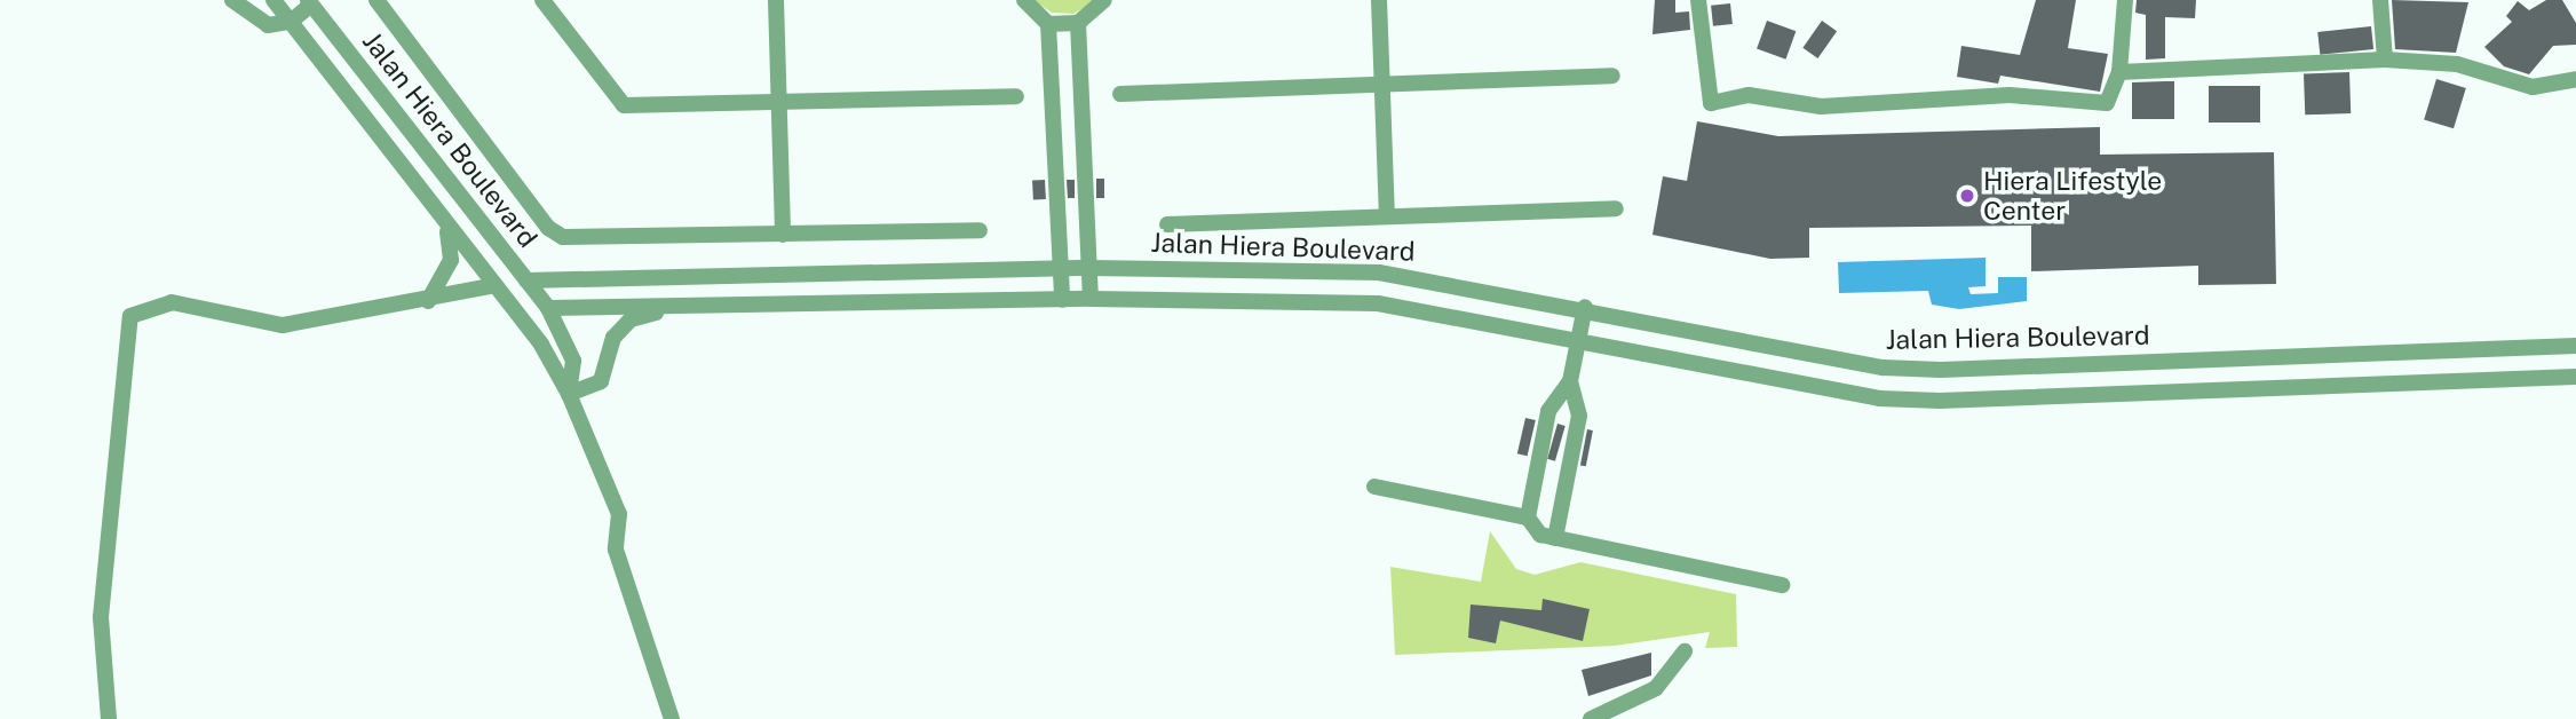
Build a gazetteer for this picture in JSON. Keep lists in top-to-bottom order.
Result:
{
  "streets": {
    "street": ["Jalan Hiera Boulevard"]
  },
  "places": ["Hiera Lifestyle Center"]
}
